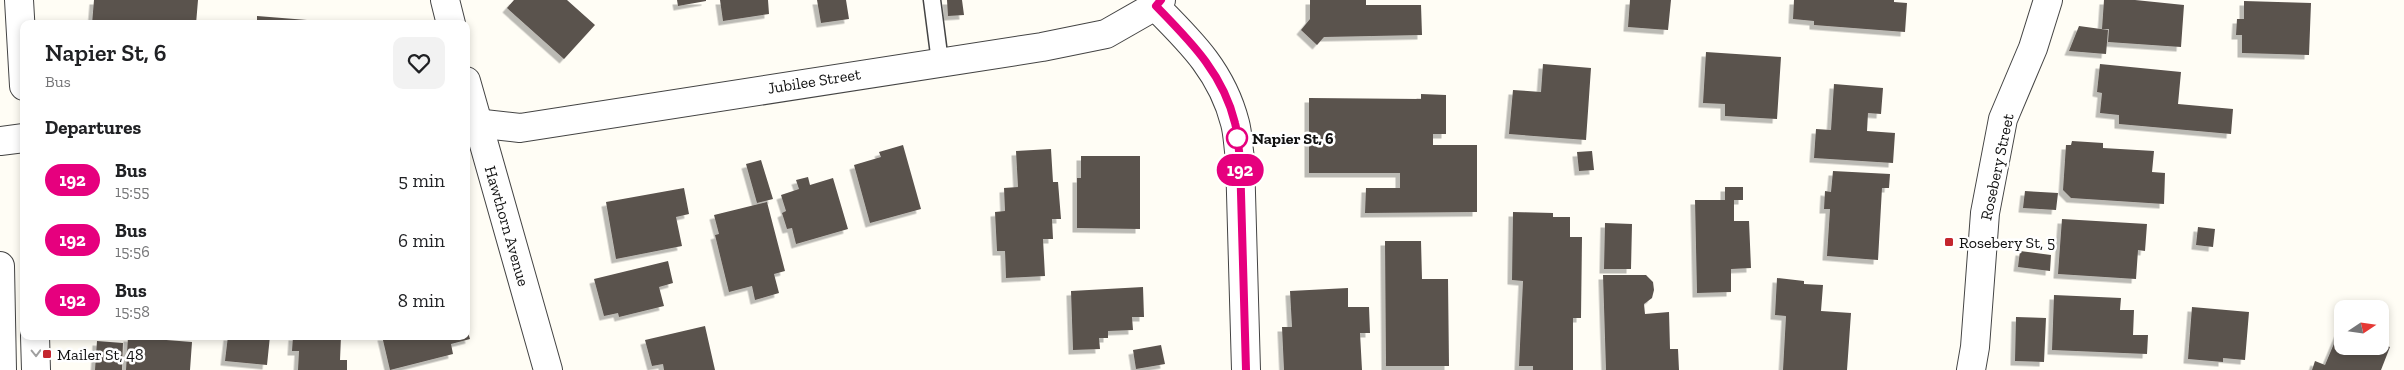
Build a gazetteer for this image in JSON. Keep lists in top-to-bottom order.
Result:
{
  "streets": {
    "street": ["Jubilee Street", "Rosebery Street", "Hawthorn Avenue"]
  },
  "crossings": [
    ["Jubilee Street", "Hawthorn Avenue"]
  ],
  "places": {
    "other": ["Napier St, 6"],
    "transit": ["Rosebery St, 5", "Mailer St, 48"]
  },
  "lines": ["bus line 192"],
  "north": "right",
  "page": {
    "on_map": "192",
    "heading": [
      ["Napier St, 6", "Bus"],
      "Departures"
    ],
    "list": [
      {
        "mark": "192",
        "name": "Bus",
        "note": "15:55",
        "value": "5 min"
      },
      {
        "mark": "192",
        "name": "Bus",
        "note": "15:56",
        "value": "6 min"
      },
      {
        "mark": "192",
        "name": "Bus",
        "note": "15:58",
        "value": "8 min"
      }
    ]
  }
}
